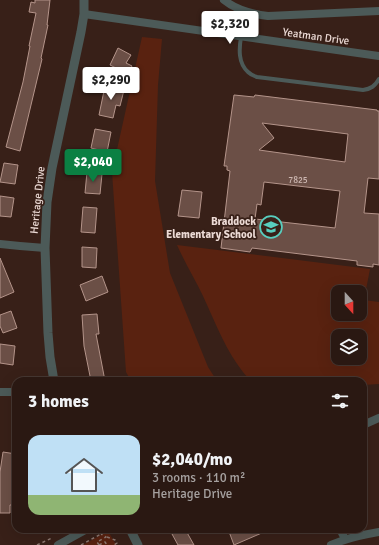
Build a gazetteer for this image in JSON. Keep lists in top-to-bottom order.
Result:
{
  "streets": {
    "street": ["Yeatman Drive", "Heritage Drive"]
  },
  "crossings": [
    ["Yeatman Drive", "Heritage Drive"]
  ],
  "places": {
    "school or university": ["Braddock Elementary School"]
  },
  "house_numbers": ["7825"],
  "north": "bottom",
  "page": {
    "price": ["$2,320", "$2,290", "$2,040"],
    "heading": "3 homes",
    "list": [
      {
        "name": "$2,040/mo",
        "note": "3 rooms · 110 m² · Heritage Drive"
      }
    ]
  }
}
